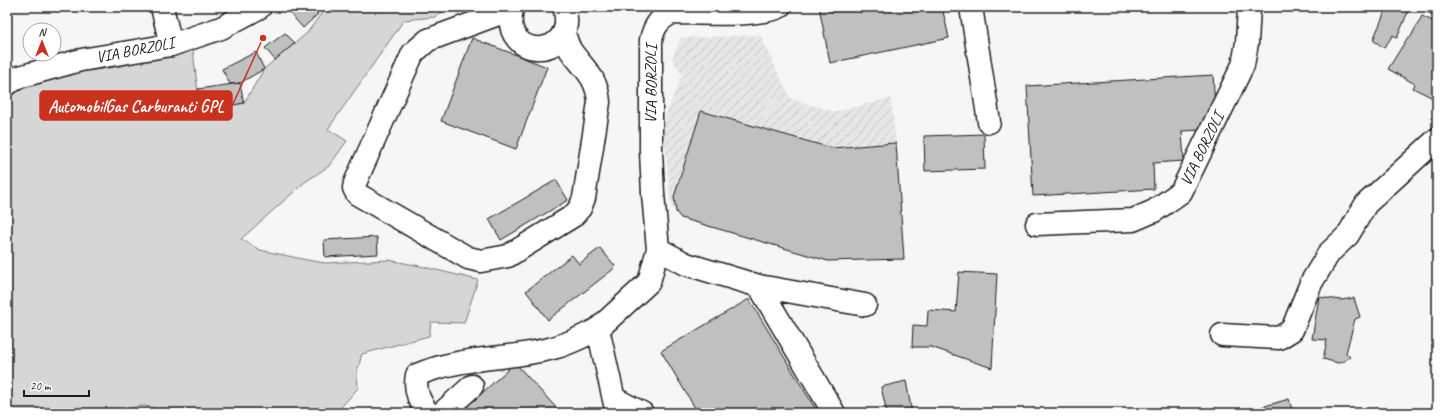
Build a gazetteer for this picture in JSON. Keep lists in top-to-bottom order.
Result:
{
  "streets": {
    "street": ["VIA BORZOLI"]
  },
  "places": ["AutomobilGas Carburanti GPL"],
  "scale_bar": "20 m",
  "north": "top"
}
